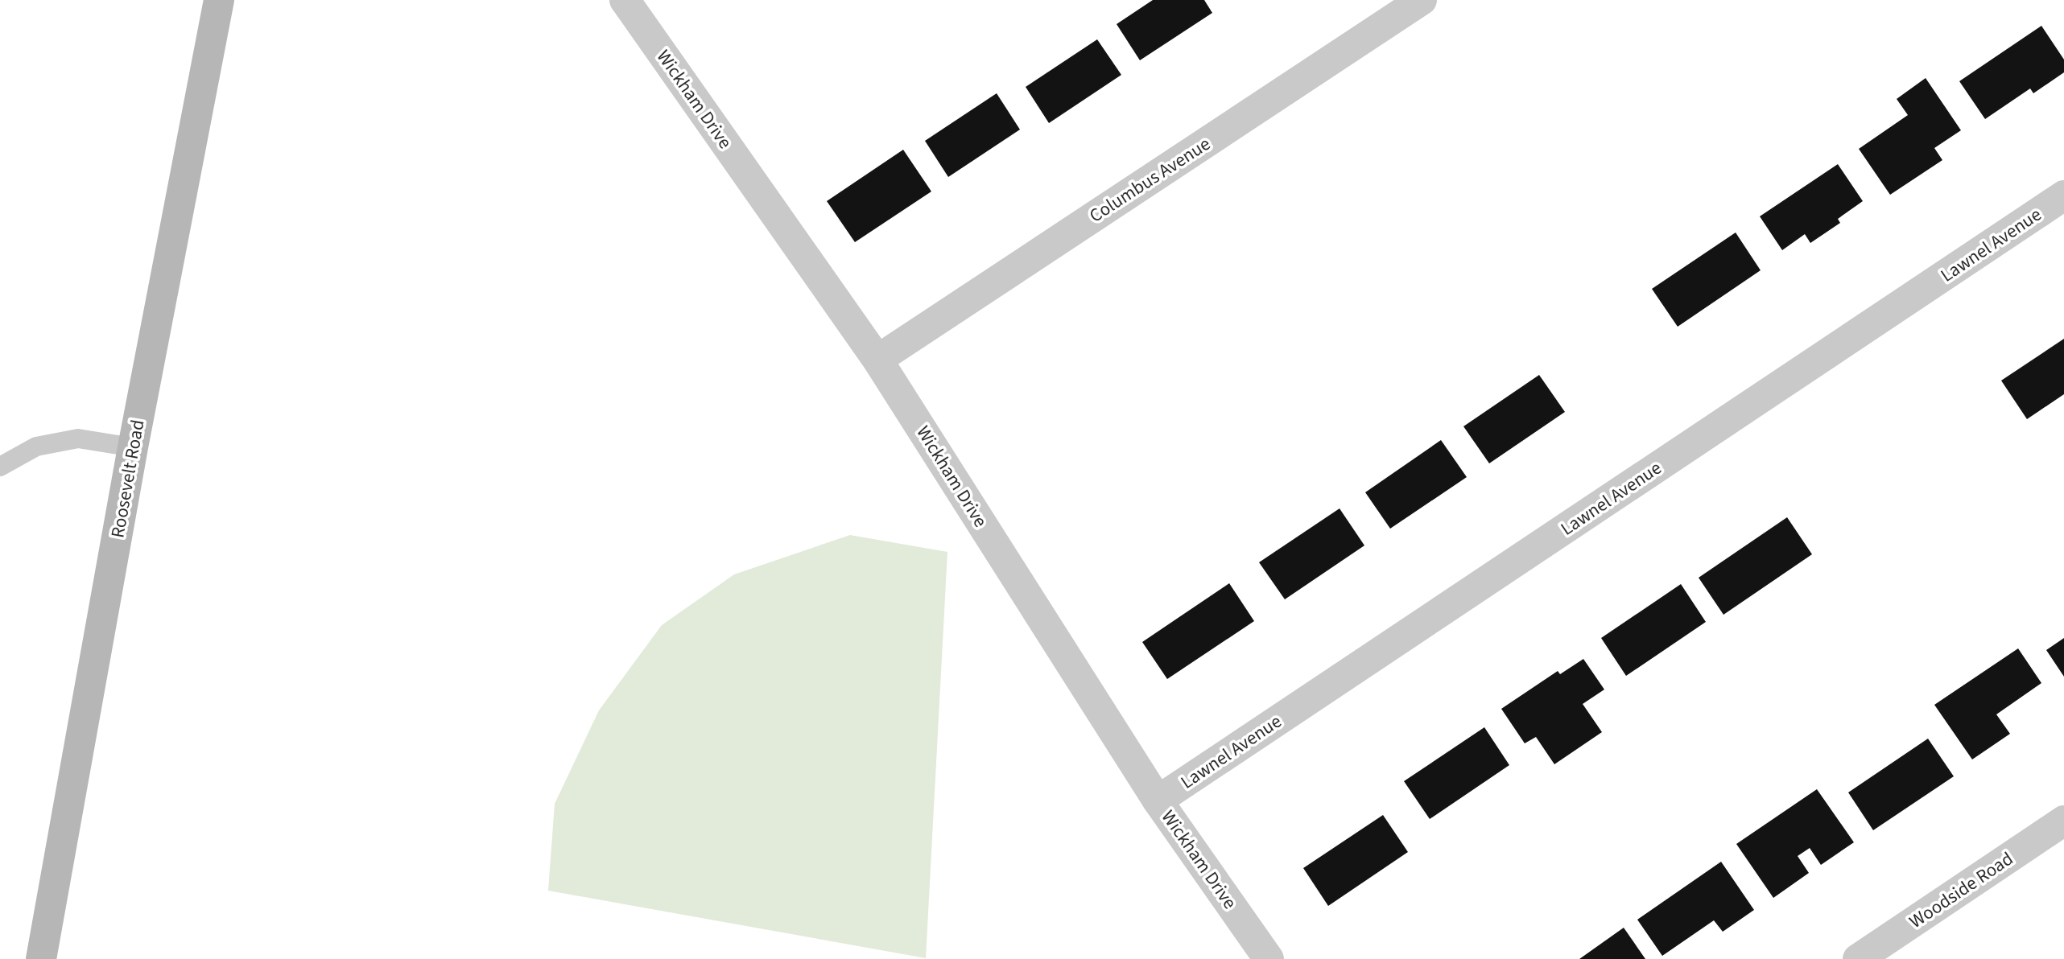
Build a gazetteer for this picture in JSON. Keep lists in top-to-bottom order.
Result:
{
  "streets": {
    "street": [
      "Wickham Drive",
      "Columbus Avenue",
      "Lawnel Avenue",
      "Roosevelt Road",
      "Woodside Road"
    ]
  },
  "crossings": [
    ["Wickham Drive", "Columbus Avenue"],
    ["Wickham Drive", "Lawnel Avenue"]
  ]
}
